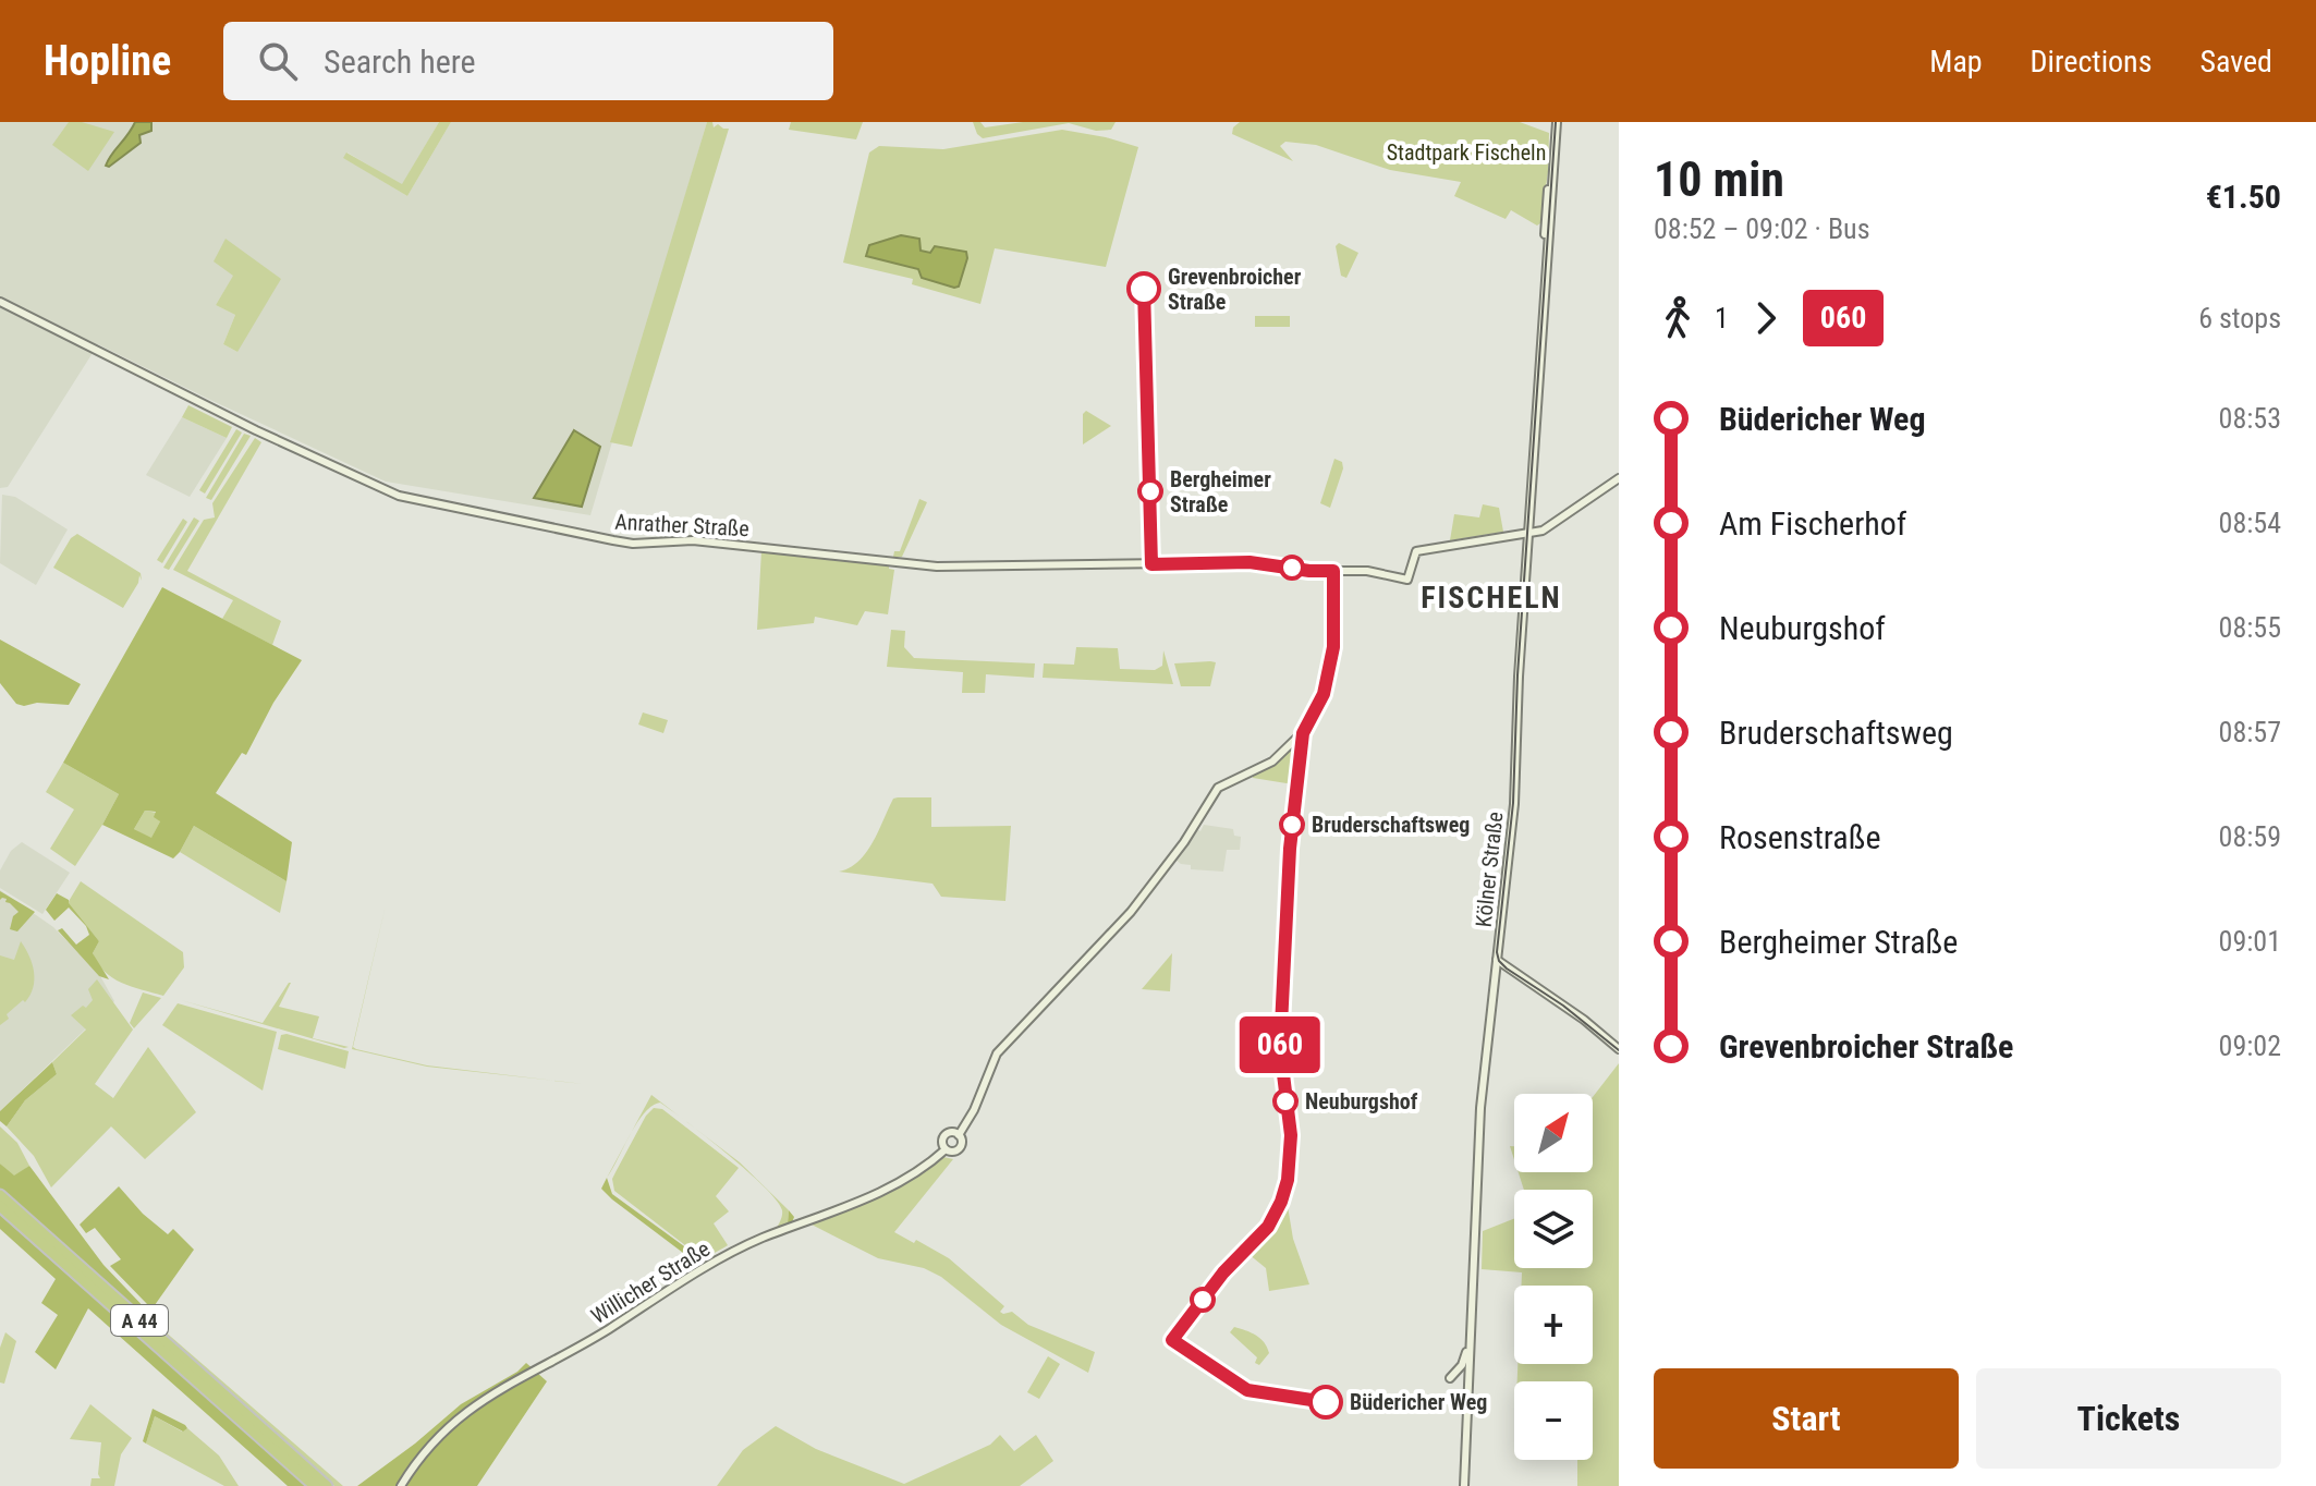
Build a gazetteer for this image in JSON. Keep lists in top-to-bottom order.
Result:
{
  "streets": {
    "highway": ["A 44"],
    "main road": ["Anrather Straße", "Kölner Straße", "Willicher Straße"]
  },
  "crossings": [
    ["Anrather Straße", "Kölner Straße"]
  ],
  "districts": ["FISCHELN"],
  "parks": ["Stadtpark Fischeln"],
  "places": [
    "Grevenbroicher Straße",
    "Bergheimer Straße",
    "Bruderschaftsweg",
    "Neuburgshof",
    "Büdericher Weg"
  ],
  "lines": ["bus line 060"],
  "north": "top right",
  "page": {
    "header": "Hopline",
    "search": "Search here",
    "nav": ["Map", "Directions", "Saved"],
    "on_map": "060",
    "heading": ["10 min", "08:52 – 09:02 · Bus", "€1.50"],
    "legs": ["1", "060", "6 stops"],
    "list": [
      {
        "name": "Büdericher Weg",
        "value": "08:53"
      },
      {
        "name": "Am Fischerhof",
        "value": "08:54"
      },
      {
        "name": "Neuburgshof",
        "value": "08:55"
      },
      {
        "name": "Bruderschaftsweg",
        "value": "08:57"
      },
      {
        "name": "Rosenstraße",
        "value": "08:59"
      },
      {
        "name": "Bergheimer Straße",
        "value": "09:01"
      },
      {
        "name": "Grevenbroicher Straße",
        "value": "09:02"
      }
    ],
    "map_buttons": ["+", "−"],
    "buttons": ["Start", "Tickets"]
  }
}
